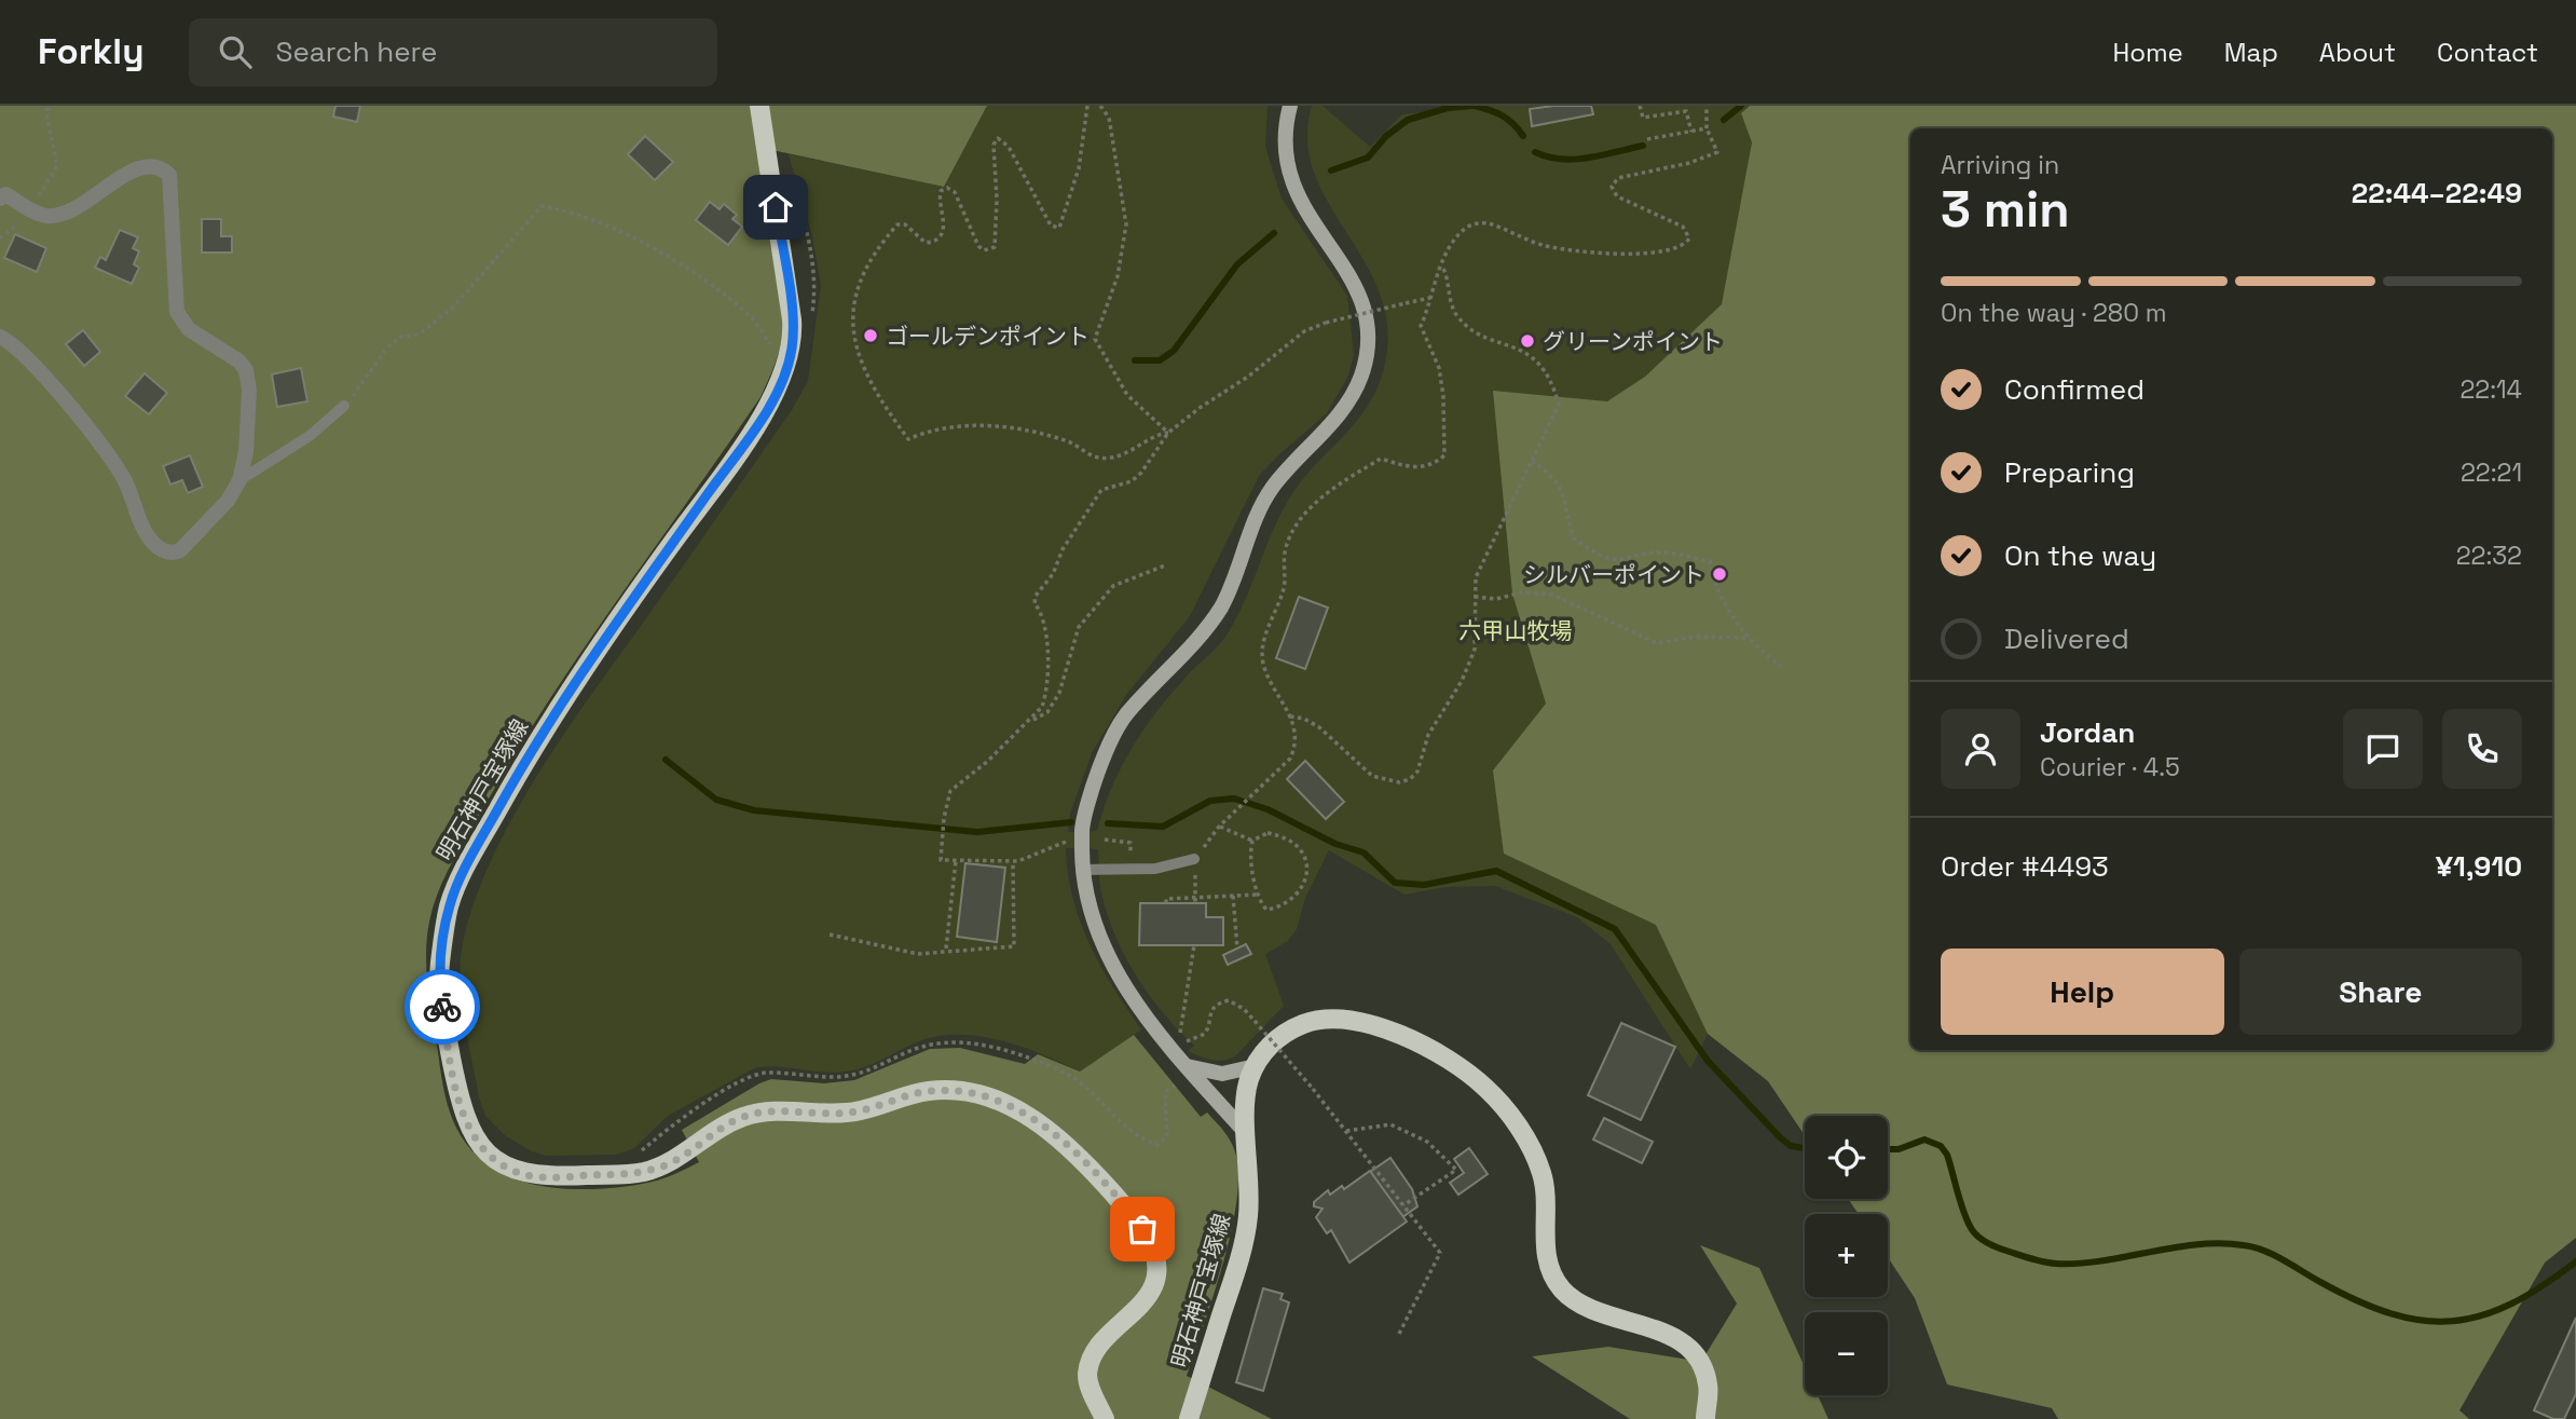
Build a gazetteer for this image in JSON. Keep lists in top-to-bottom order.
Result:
{
  "streets": {
    "main road": ["明石神戸宝塚線"]
  },
  "parks": ["六甲山牧場"],
  "places": ["ゴールデンポイント", "グリーンポイント", "シルバーポイント"],
  "page": {
    "header": "Forkly",
    "search": "Search here",
    "nav": [
      "Home",
      "Map",
      "About",
      "Contact"
    ],
    "heading": ["3 min", "Arriving in", "22:44–22:49"],
    "panel": [
      "Jordan",
      "Courier · 4.5",
      "Order #4493",
      "¥1,910"
    ],
    "bar": "On the way · 280 m",
    "list": [
      ["Confirmed", "22:14"],
      ["Preparing", "22:21"],
      ["On the way", "22:32"],
      "Delivered"
    ],
    "buttons": ["Help", "Share"],
    "map_buttons": ["+", "−"]
  }
}
